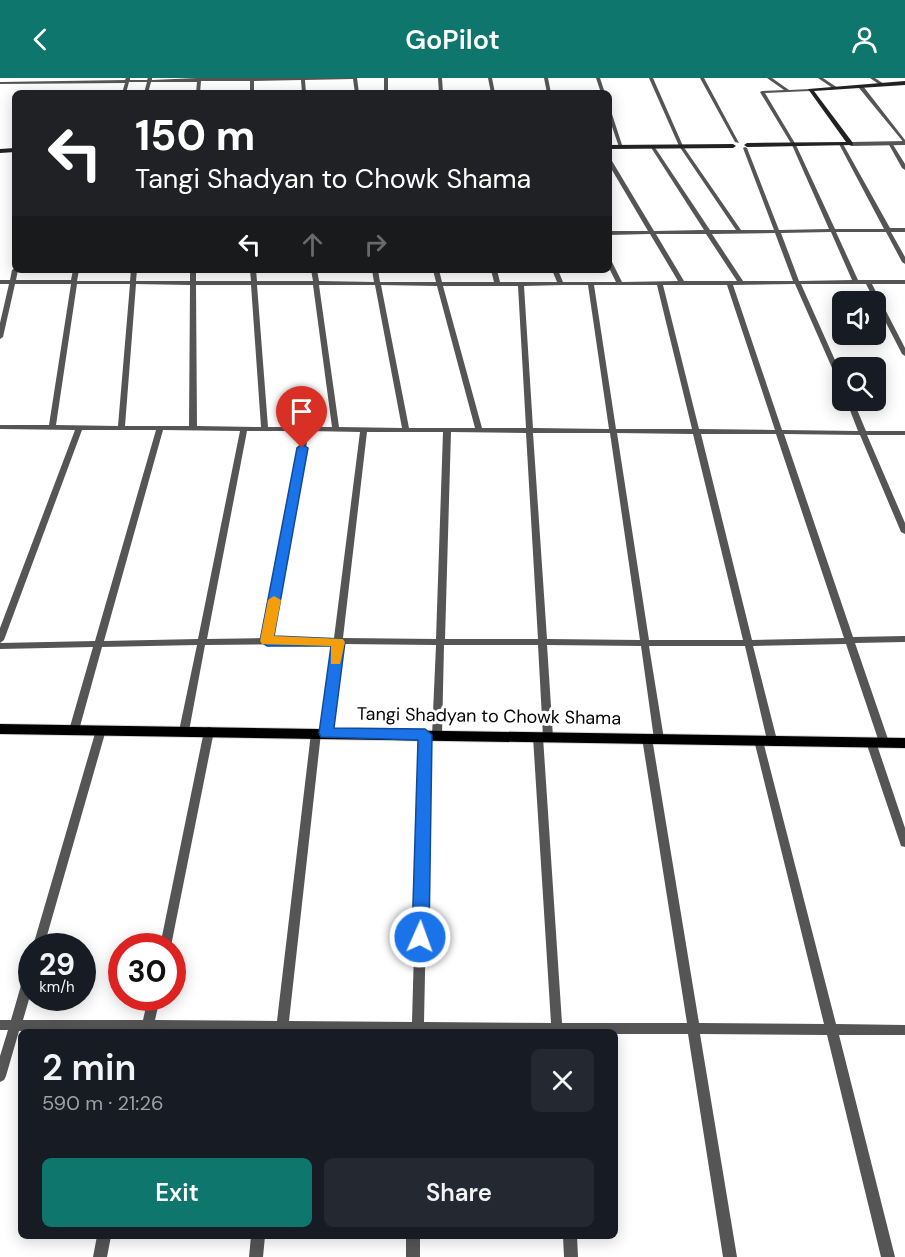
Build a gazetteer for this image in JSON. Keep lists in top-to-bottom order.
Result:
{
  "streets": {
    "main road": ["Tangi Shadyan to Chowk Shama"]
  },
  "page": {
    "header": "GoPilot",
    "turn": ["150 m", "Tangi Shadyan to Chowk Shama"],
    "speed": "29 km/h",
    "limit": "30",
    "heading": ["2 min", "590 m · 21:26"],
    "buttons": ["Exit", "Share"]
  }
}
